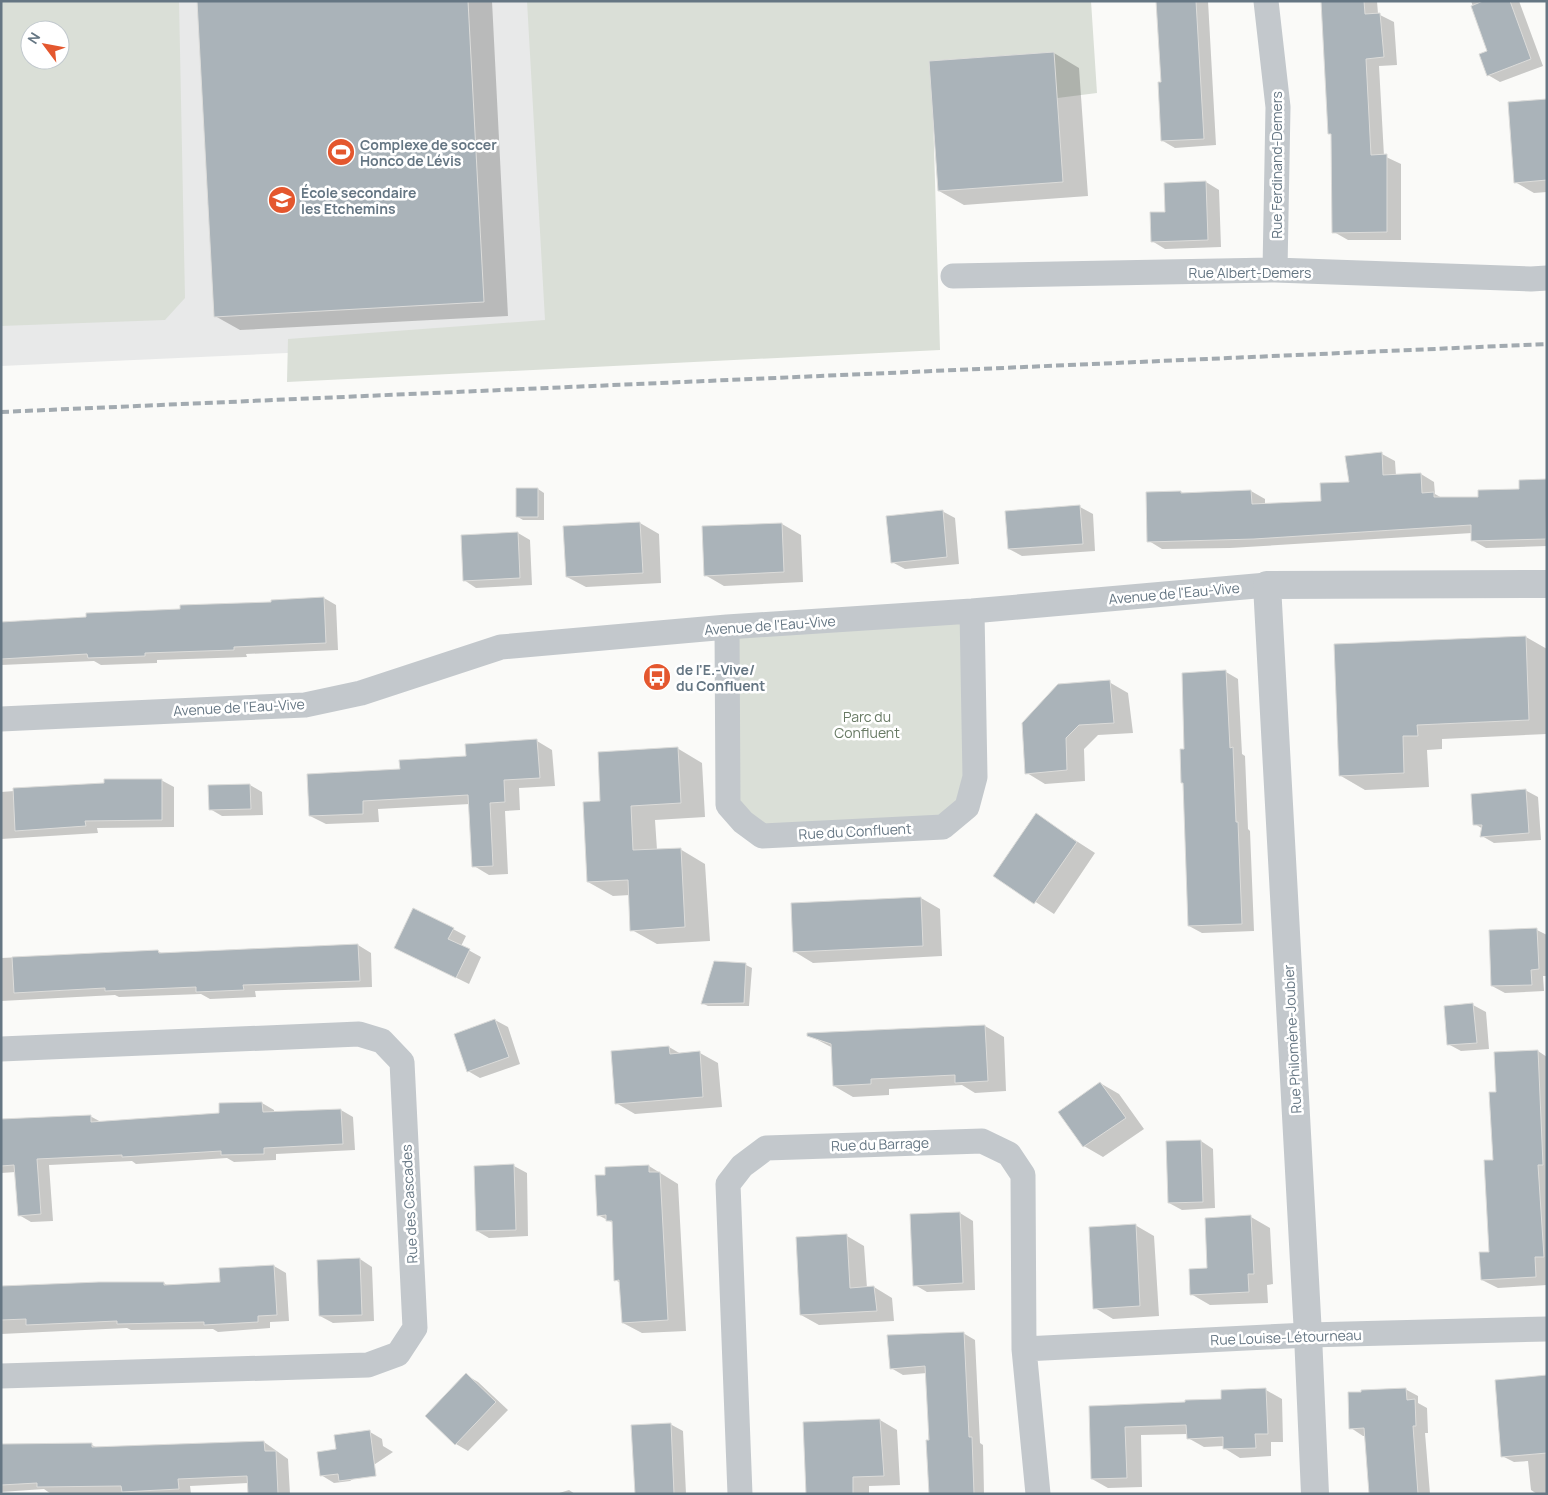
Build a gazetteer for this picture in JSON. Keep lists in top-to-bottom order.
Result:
{
  "streets": {
    "street": [
      "Rue Ferdinand-Demers",
      "Rue Albert-Demers",
      "Avenue de l'Eau-Vive",
      "Rue du Confluent",
      "Rue Philomène-Joubier",
      "Rue du Barrage",
      "Rue des Cascades",
      "Rue Louise-Létourneau"
    ]
  },
  "crossings": [
    ["Rue Ferdinand-Demers", "Rue Albert-Demers"],
    ["Avenue de l'Eau-Vive", "Rue du Confluent"],
    ["Avenue de l'Eau-Vive", "Rue Philomène-Joubier"],
    ["Rue Philomène-Joubier", "Rue Louise-Létourneau"],
    ["Rue du Barrage", "Rue Louise-Létourneau"]
  ],
  "parks": ["Parc du Confluent"],
  "places": {
    "sports": ["Complexe de soccer Honco de Lévis"],
    "school or university": ["École secondaire les Etchemins"],
    "bus stop": ["de l'E.-Vive/ du Confluent"]
  },
  "north": "top left"
}
